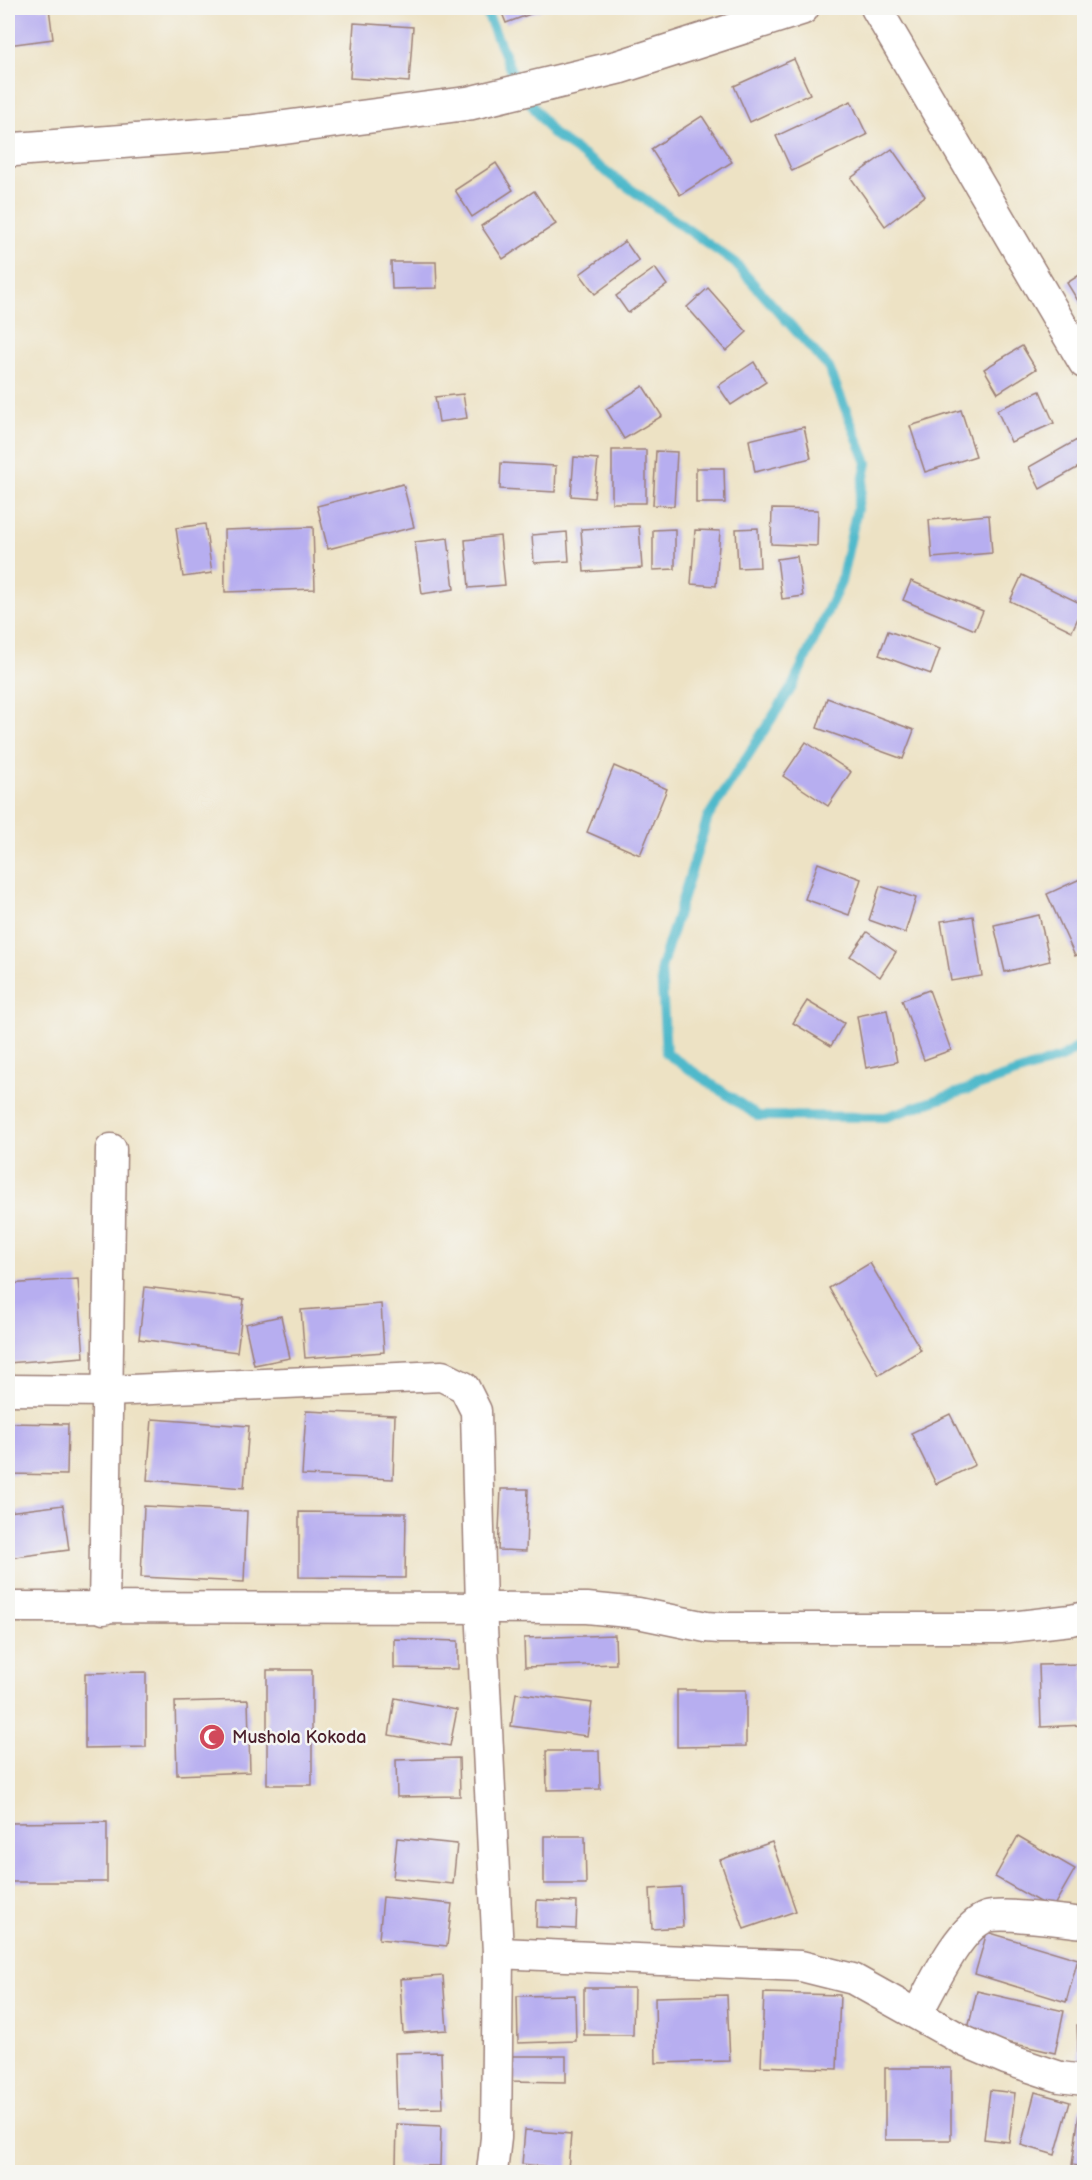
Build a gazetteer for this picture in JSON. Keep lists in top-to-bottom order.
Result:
{
  "places": {
    "mosque": ["Mushola Kokoda"]
  }
}
